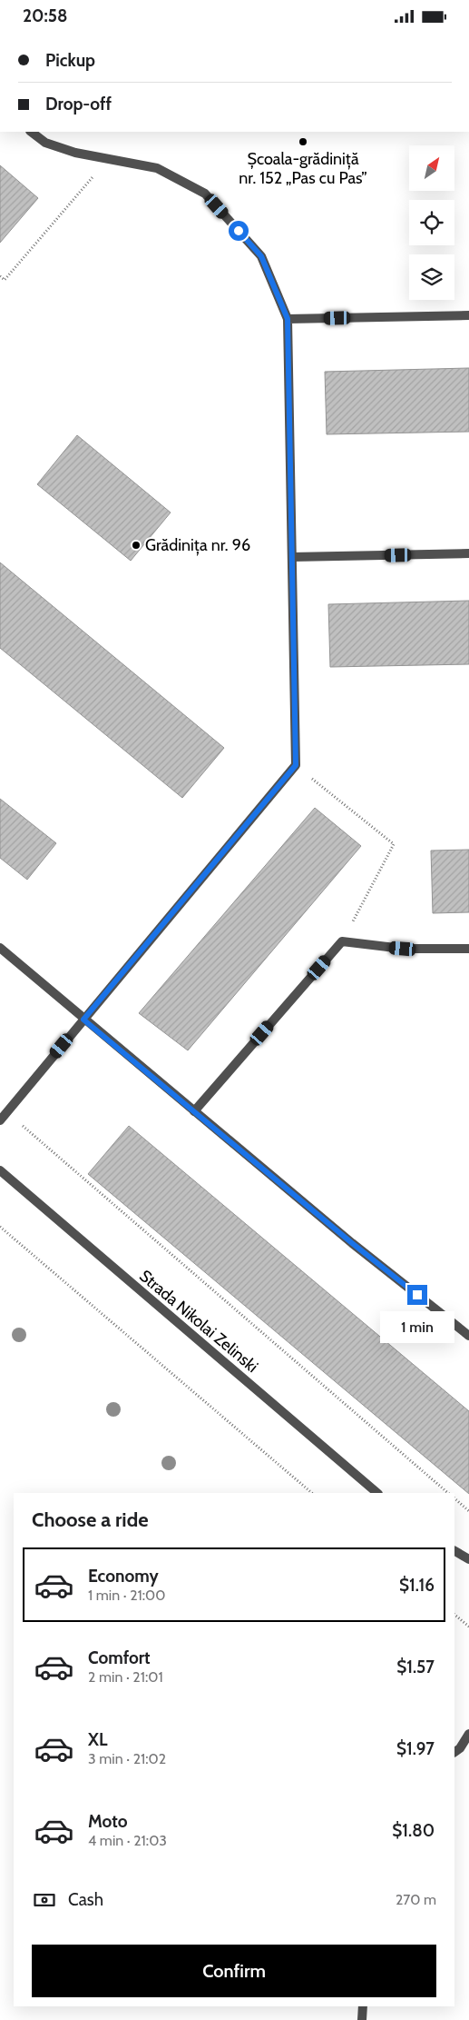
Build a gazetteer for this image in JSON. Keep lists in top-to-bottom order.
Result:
{
  "streets": {
    "street": ["Strada Nikolai Zelinski"]
  },
  "places": ["Școala-grădiniță nr. 152 „Pas cu Pas”", "Grădinița nr. 96"],
  "north": "top right",
  "page": {
    "status": "20:58",
    "banner": ["Pickup", "Drop-off"],
    "bubble": "1 min",
    "heading": "Choose a ride",
    "list": [
      {
        "name": "Economy",
        "note": "1 min · 21:00",
        "value": "$1.16"
      },
      {
        "name": "Comfort",
        "note": "2 min · 21:01",
        "value": "$1.57"
      },
      {
        "name": "XL",
        "note": "3 min · 21:02",
        "value": "$1.97"
      },
      {
        "name": "Moto",
        "note": "4 min · 21:03",
        "value": "$1.80"
      }
    ],
    "pay": ["Cash", "270 m"],
    "buttons": "Confirm"
  }
}
